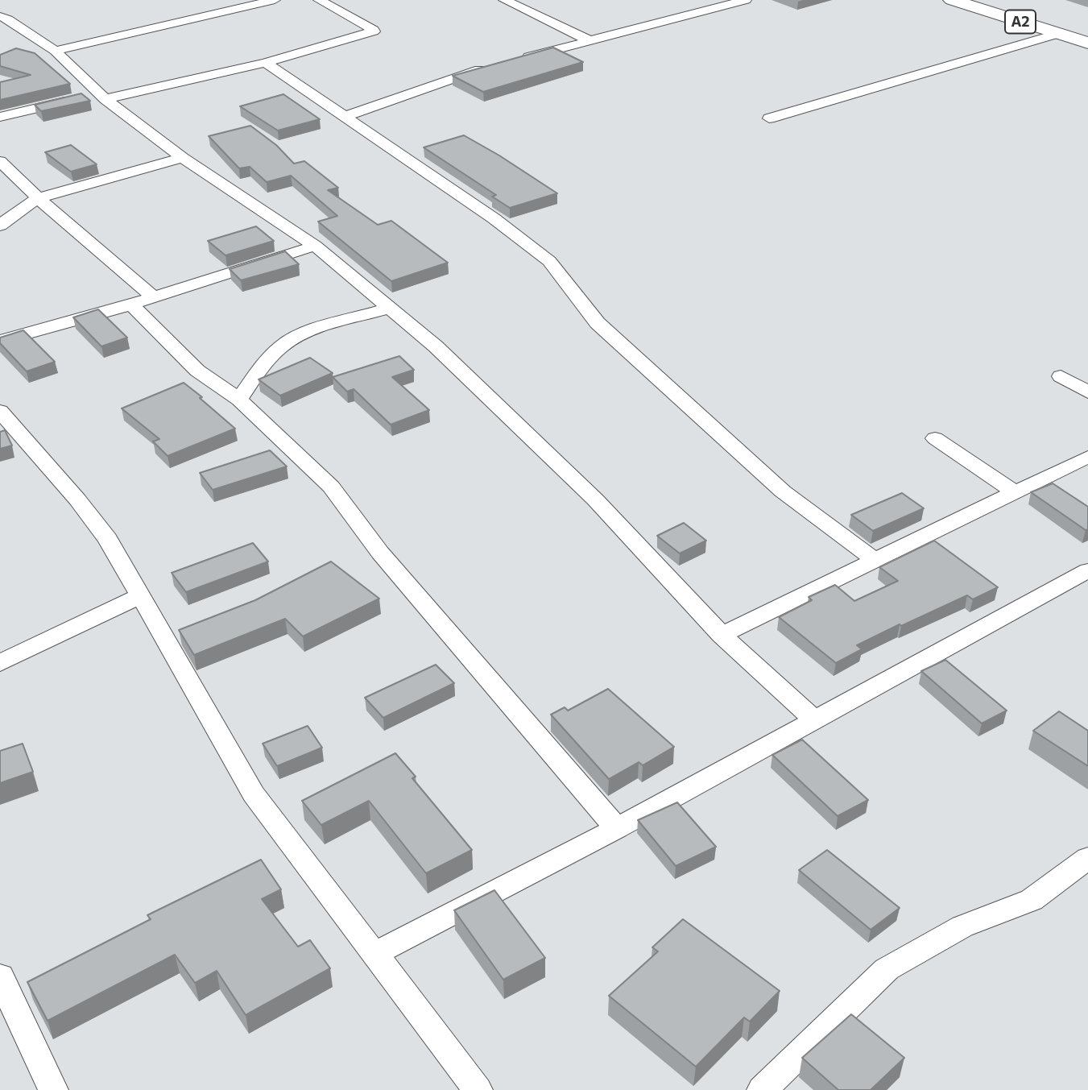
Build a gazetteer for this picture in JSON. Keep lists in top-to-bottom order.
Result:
{
  "streets": {
    "highway": ["A2"]
  }
}
